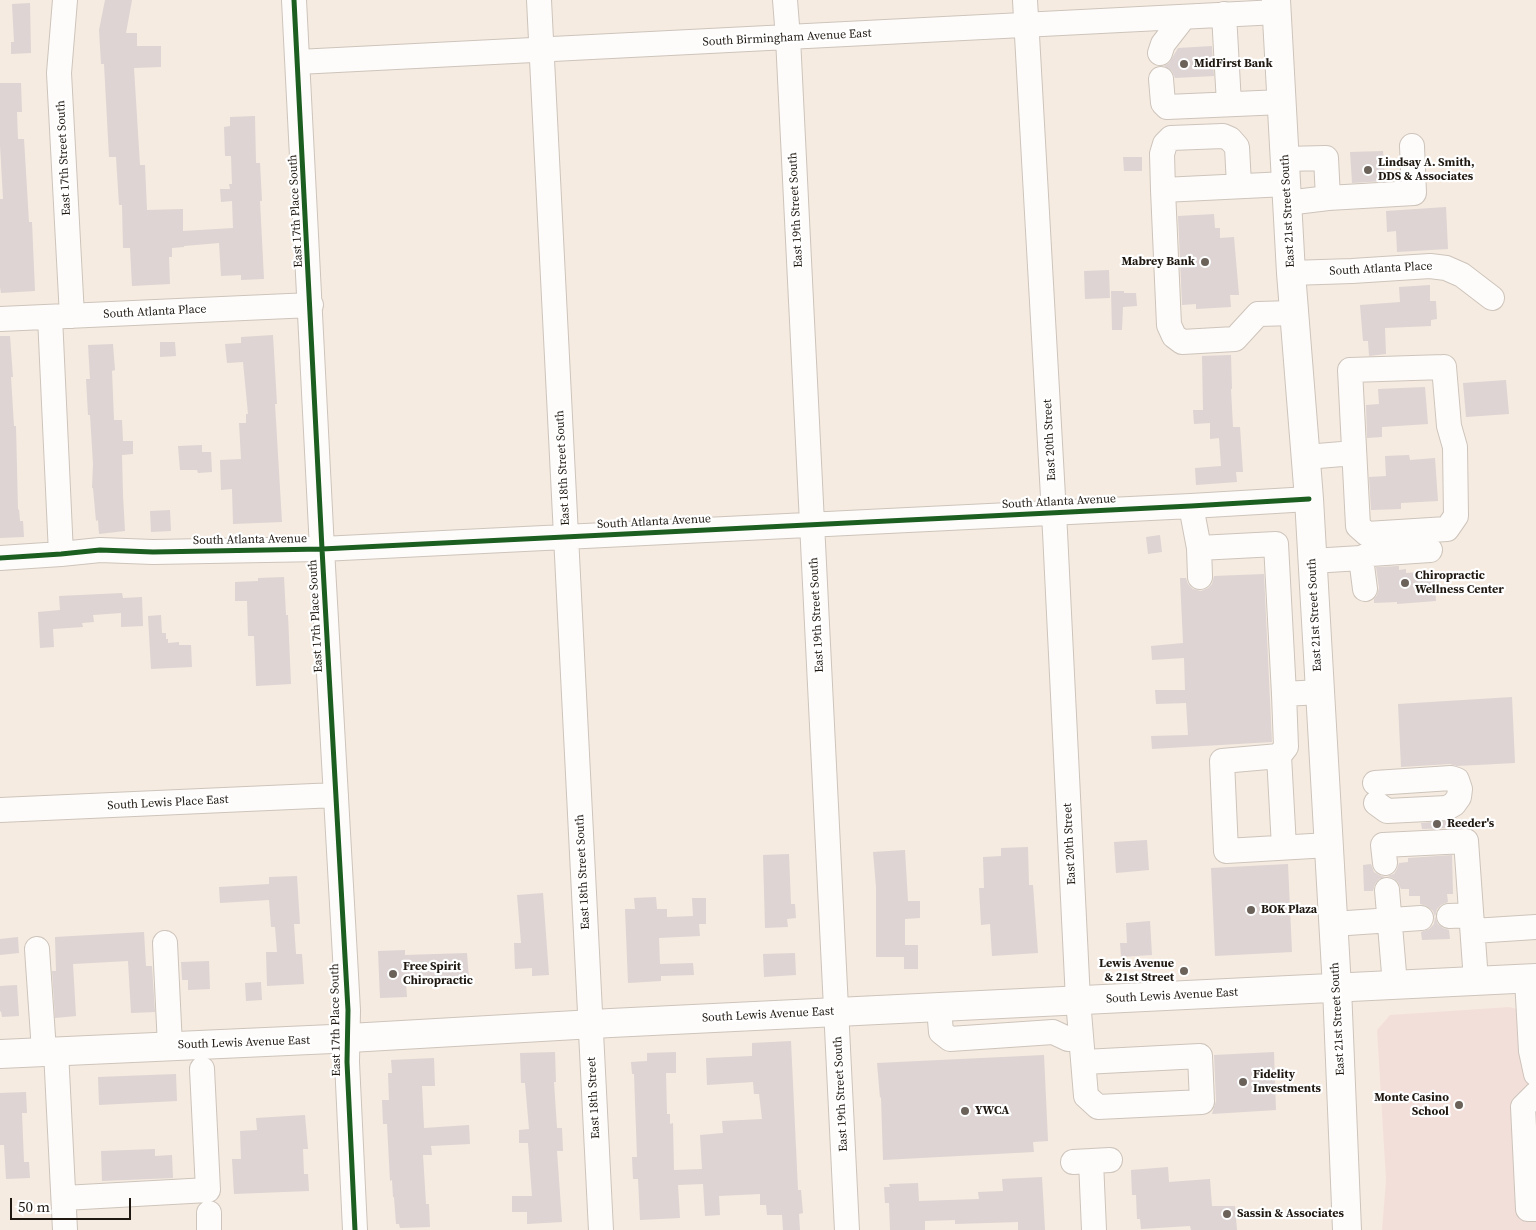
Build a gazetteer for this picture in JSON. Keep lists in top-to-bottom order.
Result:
{
  "streets": {
    "main road": ["East 21st Street South", "South Lewis Avenue East"],
    "street": [
      "South Birmingham Avenue East",
      "East 17th Street South",
      "East 19th Street South",
      "East 17th Place South",
      "South Atlanta Place",
      "East 20th Street",
      "East 18th Street South",
      "South Atlanta Avenue",
      "South Lewis Place East",
      "East 18th Street"
    ]
  },
  "crossings": [
    ["South Birmingham Avenue East", "East 19th Street South"],
    ["South Birmingham Avenue East", "East 17th Place South"],
    ["South Birmingham Avenue East", "East 21st Street South"],
    ["South Birmingham Avenue East", "East 20th Street"],
    ["South Birmingham Avenue East", "East 18th Street South"],
    ["East 17th Street South", "South Atlanta Place"],
    ["East 17th Street South", "South Atlanta Avenue"],
    ["East 19th Street South", "South Atlanta Avenue"],
    ["East 19th Street South", "South Lewis Avenue East"],
    ["East 17th Place South", "South Atlanta Place"],
    ["East 17th Place South", "South Atlanta Avenue"],
    ["East 17th Place South", "South Lewis Place East"],
    ["East 17th Place South", "South Lewis Avenue East"],
    ["East 21st Street South", "South Atlanta Place"],
    ["East 21st Street South", "South Atlanta Avenue"],
    ["East 21st Street South", "South Lewis Avenue East"],
    ["East 20th Street", "South Atlanta Avenue"],
    ["East 20th Street", "South Lewis Avenue East"],
    ["East 18th Street South", "South Atlanta Avenue"],
    ["East 18th Street South", "East 18th Street"],
    ["South Lewis Avenue East", "East 18th Street"]
  ],
  "places": [
    "MidFirst Bank",
    "Lindsay A. Smith, DDS & Associates",
    "Mabrey Bank",
    "Chiropractic Wellness Center",
    "Reeder's",
    "BOK Plaza",
    "Lewis Avenue & 21st Street",
    "Free Spirit Chiropractic",
    "Fidelity Investments",
    "Monte Casino School",
    "YWCA",
    "Sassin & Associates"
  ],
  "scale_bar": "50 m"
}
